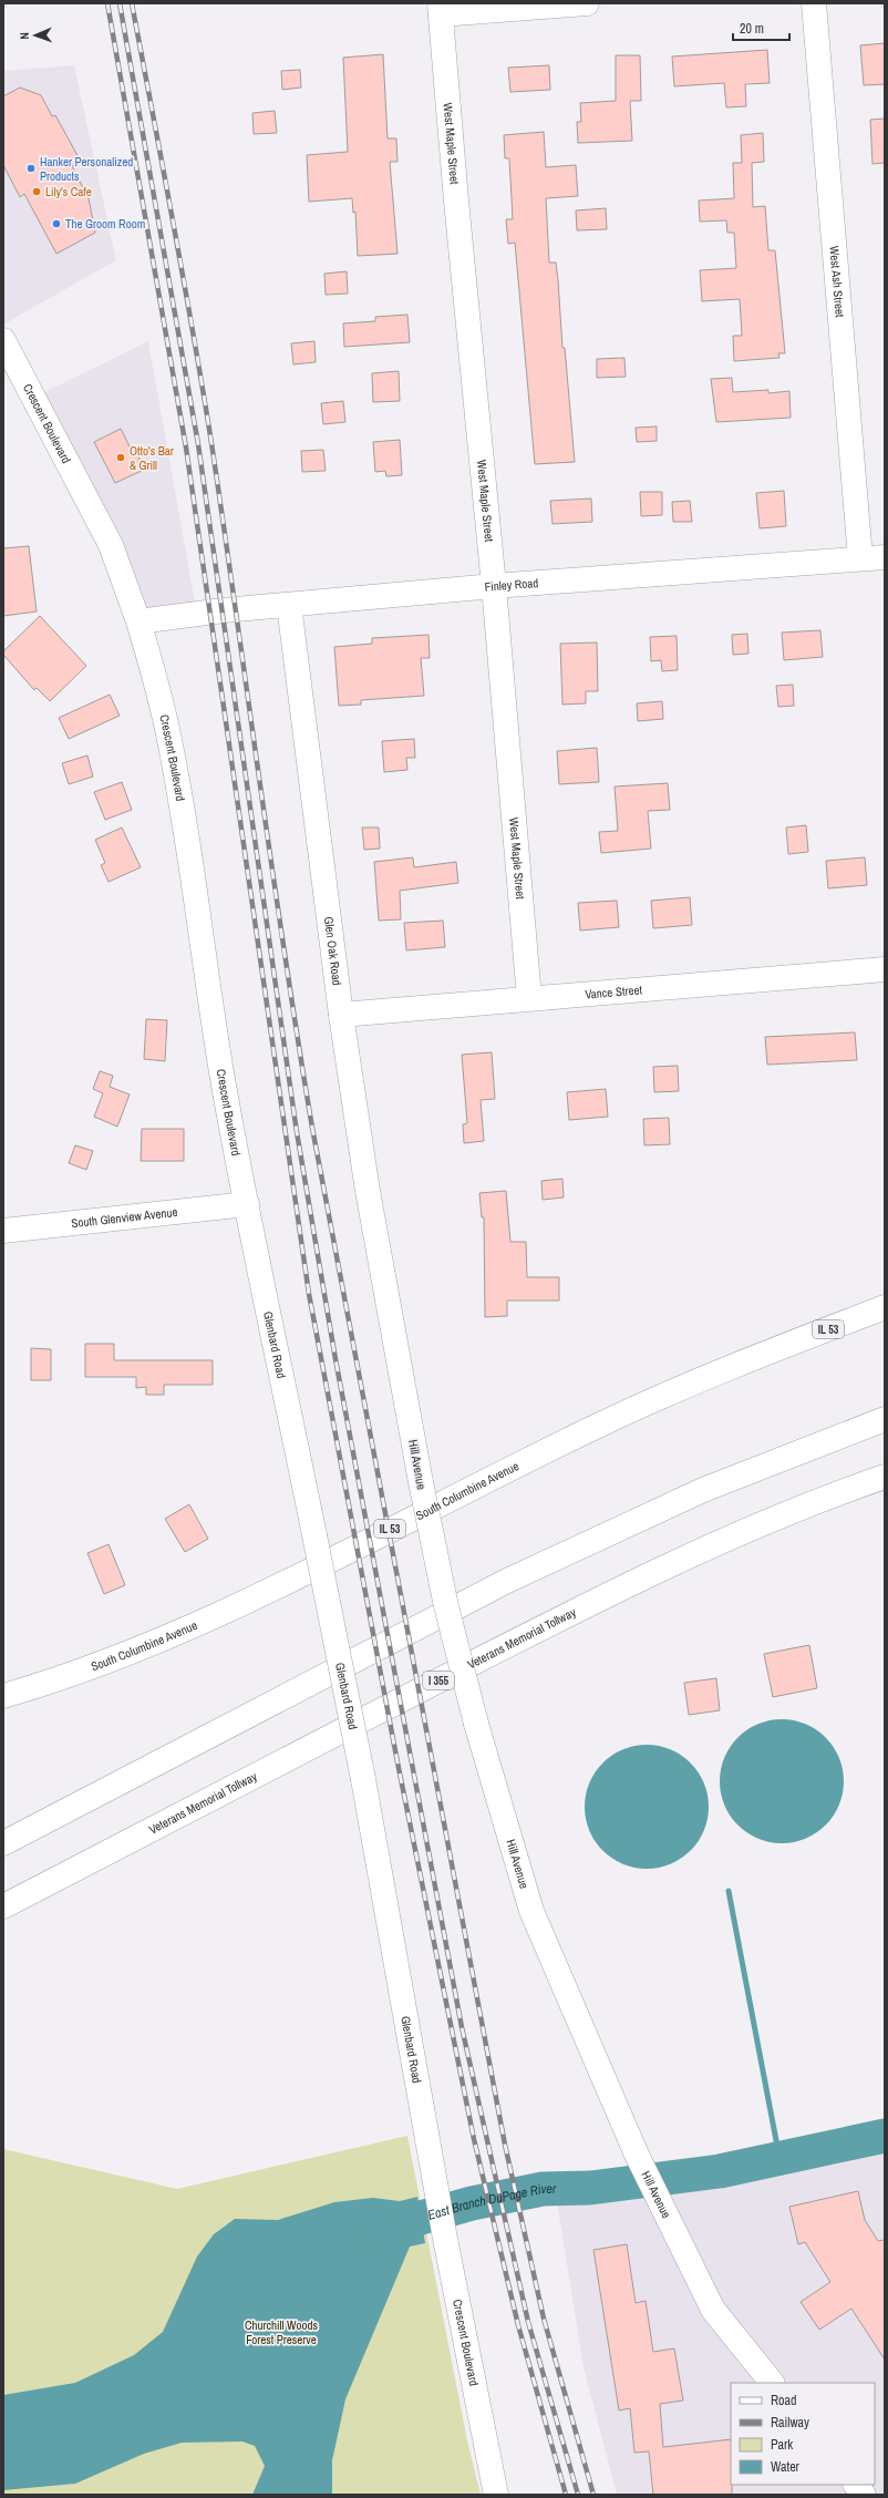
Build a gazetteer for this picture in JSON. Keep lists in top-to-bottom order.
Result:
{
  "streets": {
    "main road": [
      "West Maple Street",
      "West Ash Street",
      "Crescent Boulevard",
      "Finley Road",
      "Glen Oak Road",
      "Vance Street",
      "South Glenview Avenue",
      "IL 53",
      "Glenbard Road",
      "Hill Avenue",
      "South Columbine Avenue",
      "Veterans Memorial Tollway",
      "I 355"
    ]
  },
  "crossings": [
    ["West Maple Street", "Finley Road"],
    ["West Maple Street", "Vance Street"],
    ["West Ash Street", "Finley Road"],
    ["Crescent Boulevard", "Finley Road"],
    ["Crescent Boulevard", "South Glenview Avenue"],
    ["Crescent Boulevard", "Glenbard Road"],
    ["Finley Road", "Glen Oak Road"],
    ["Glen Oak Road", "Vance Street"],
    ["Glen Oak Road", "Hill Avenue"],
    ["South Glenview Avenue", "Glenbard Road"]
  ],
  "water": ["East Branch DuPage River"],
  "parks": ["Churchill Woods Forest Preserve"],
  "places": [
    "Hanker Personalized Products",
    "Lily's Cafe",
    "The Groom Room",
    "Otto's Bar & Grill"
  ],
  "legend": [
    "Road",
    "Railway",
    "Park",
    "Water"
  ],
  "scale_bar": "20 m",
  "north": "left"
}
